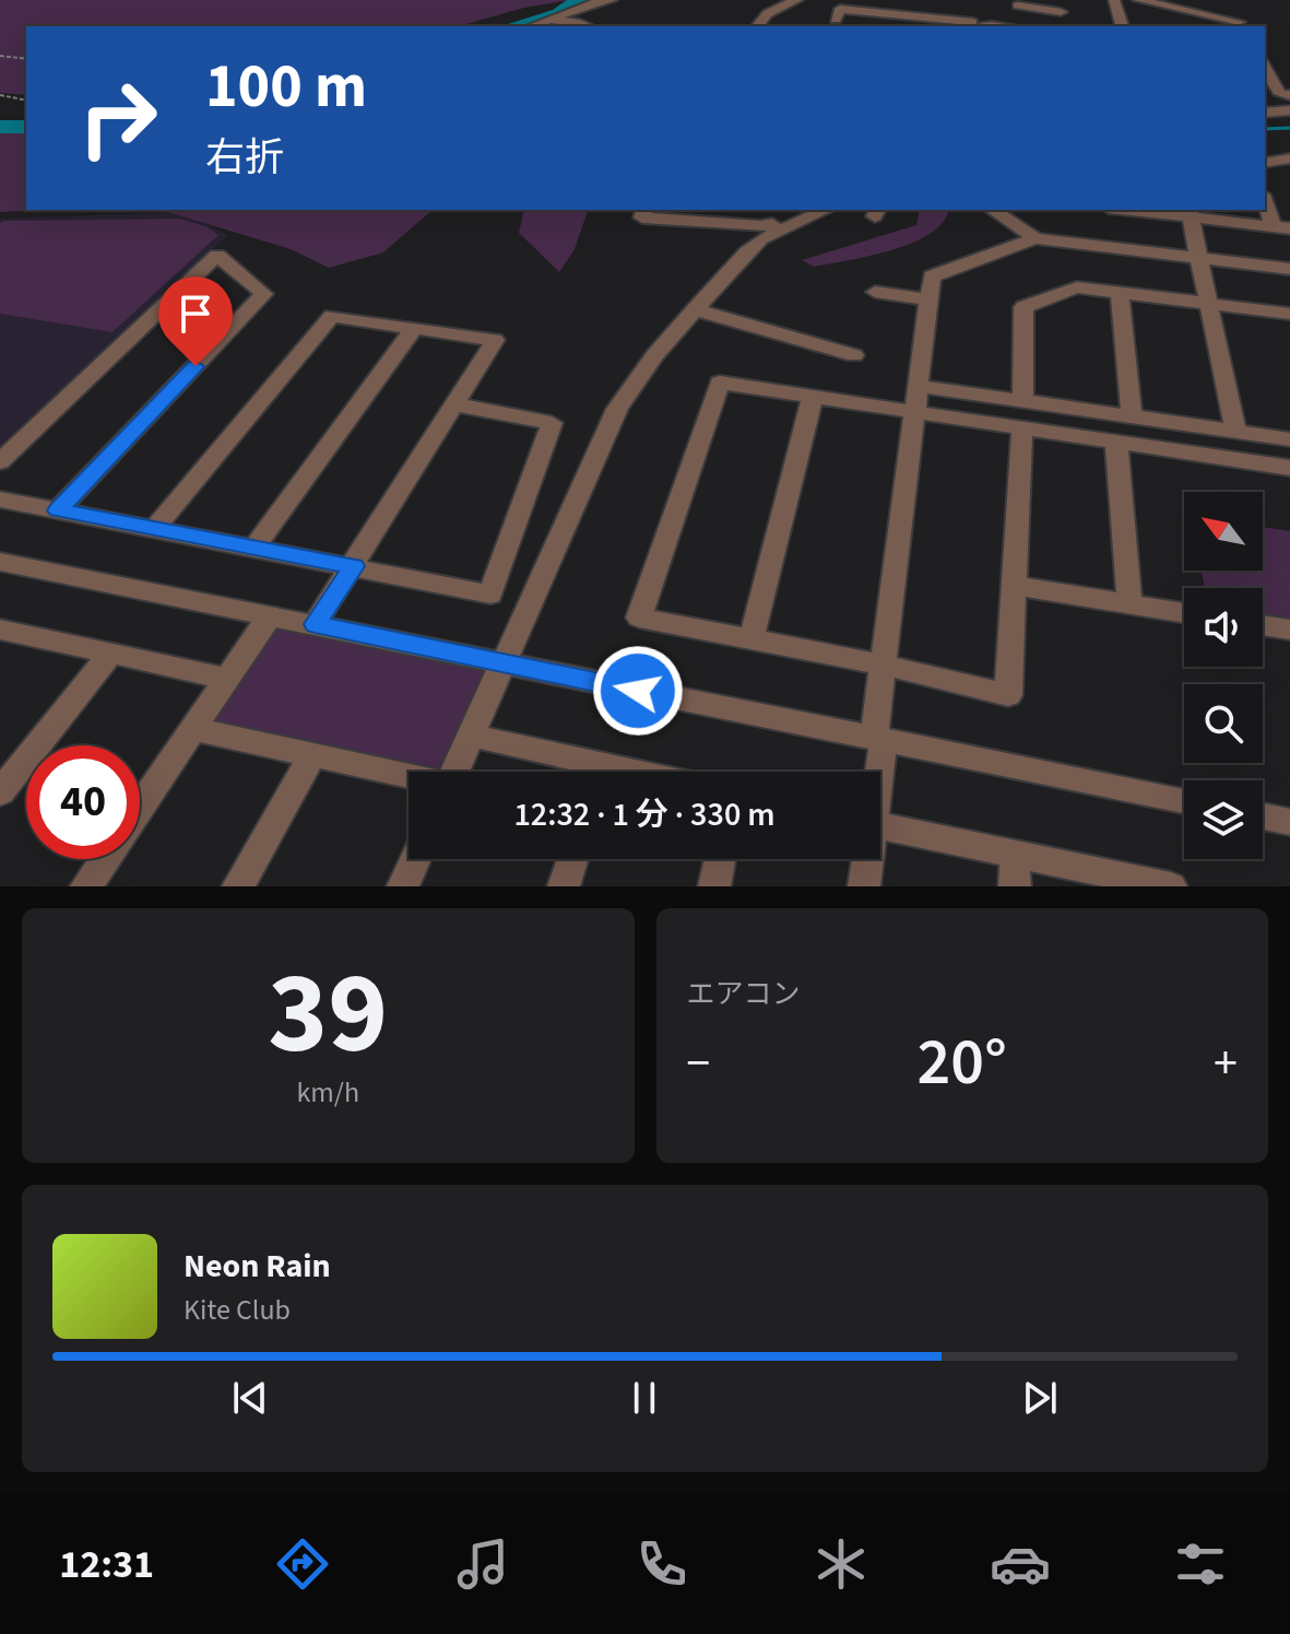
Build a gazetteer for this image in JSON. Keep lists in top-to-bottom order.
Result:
{
  "north": "top left",
  "page": {
    "turn": ["100 m", "右折"],
    "limit": "40",
    "trip": "12:32 · 1 分 · 330 m",
    "tile": [
      ["39", "km/h"],
      "エアコン"
    ],
    "heat": ["−", "20°", "+"],
    "song": ["Neon Rain", "Kite Club"],
    "tabs": "12:31"
  }
}
